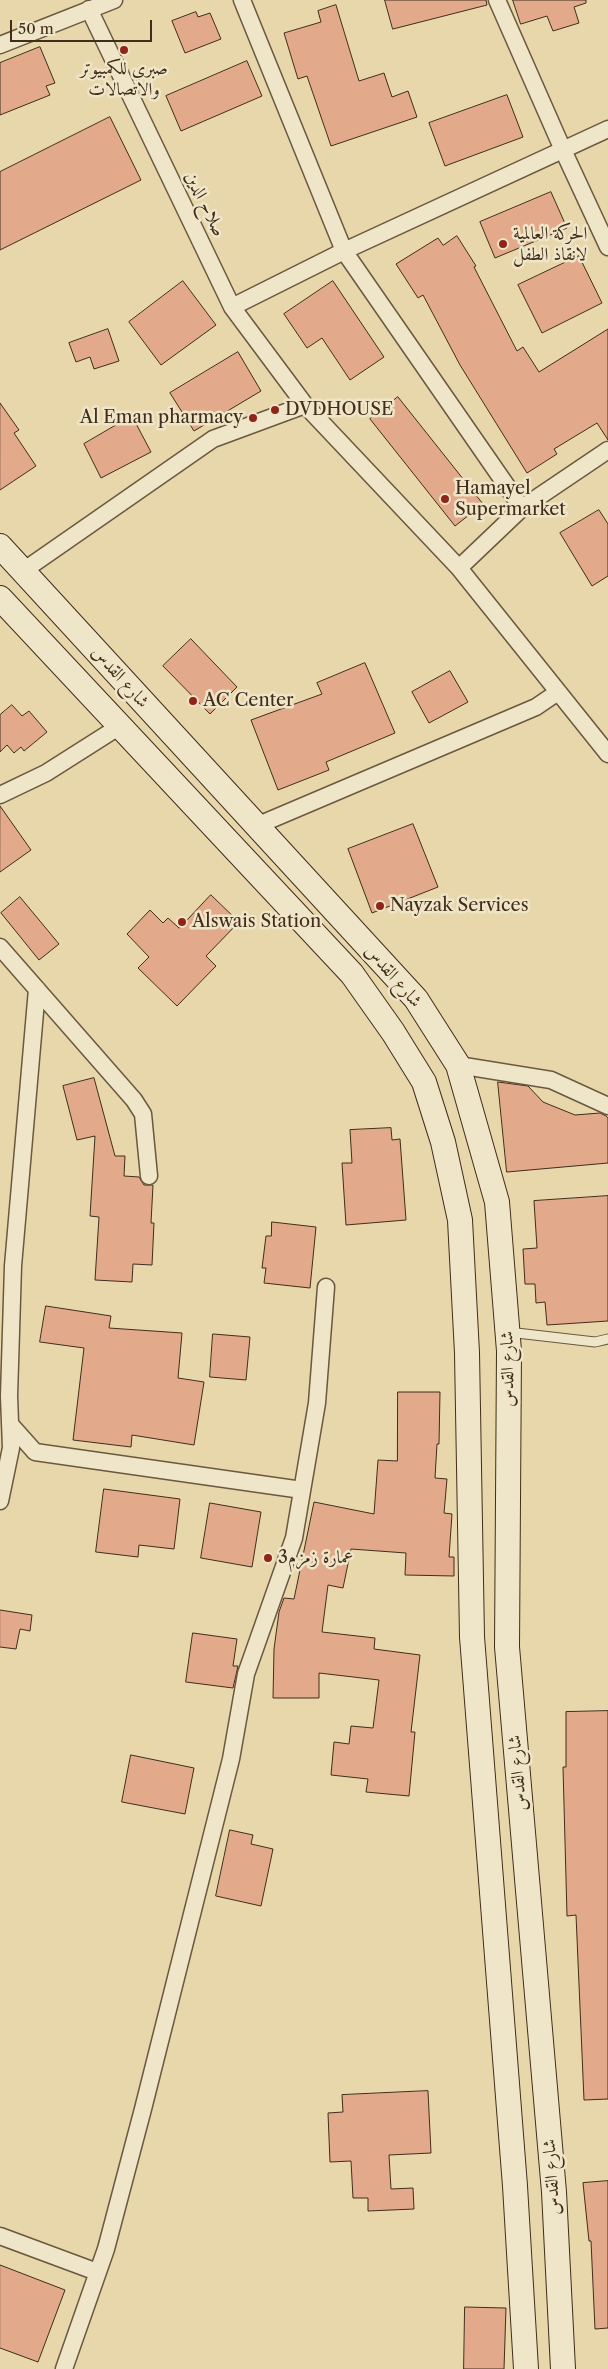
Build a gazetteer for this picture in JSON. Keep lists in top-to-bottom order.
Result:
{
  "streets": {
    "main road": ["شارع القدس"],
    "street": ["صلاح الدين"]
  },
  "places": [
    "صبري للكمبيوتر والاتصالات",
    "الحركة العالمية لانقاذ الطفل",
    "DVDHOUSE",
    "Al Eman pharmacy",
    "Hamayel Supermarket",
    "AC Center",
    "Nayzak Services",
    "Alswais Station",
    "عمارة زمزم3"
  ],
  "scale_bar": "50 m"
}
